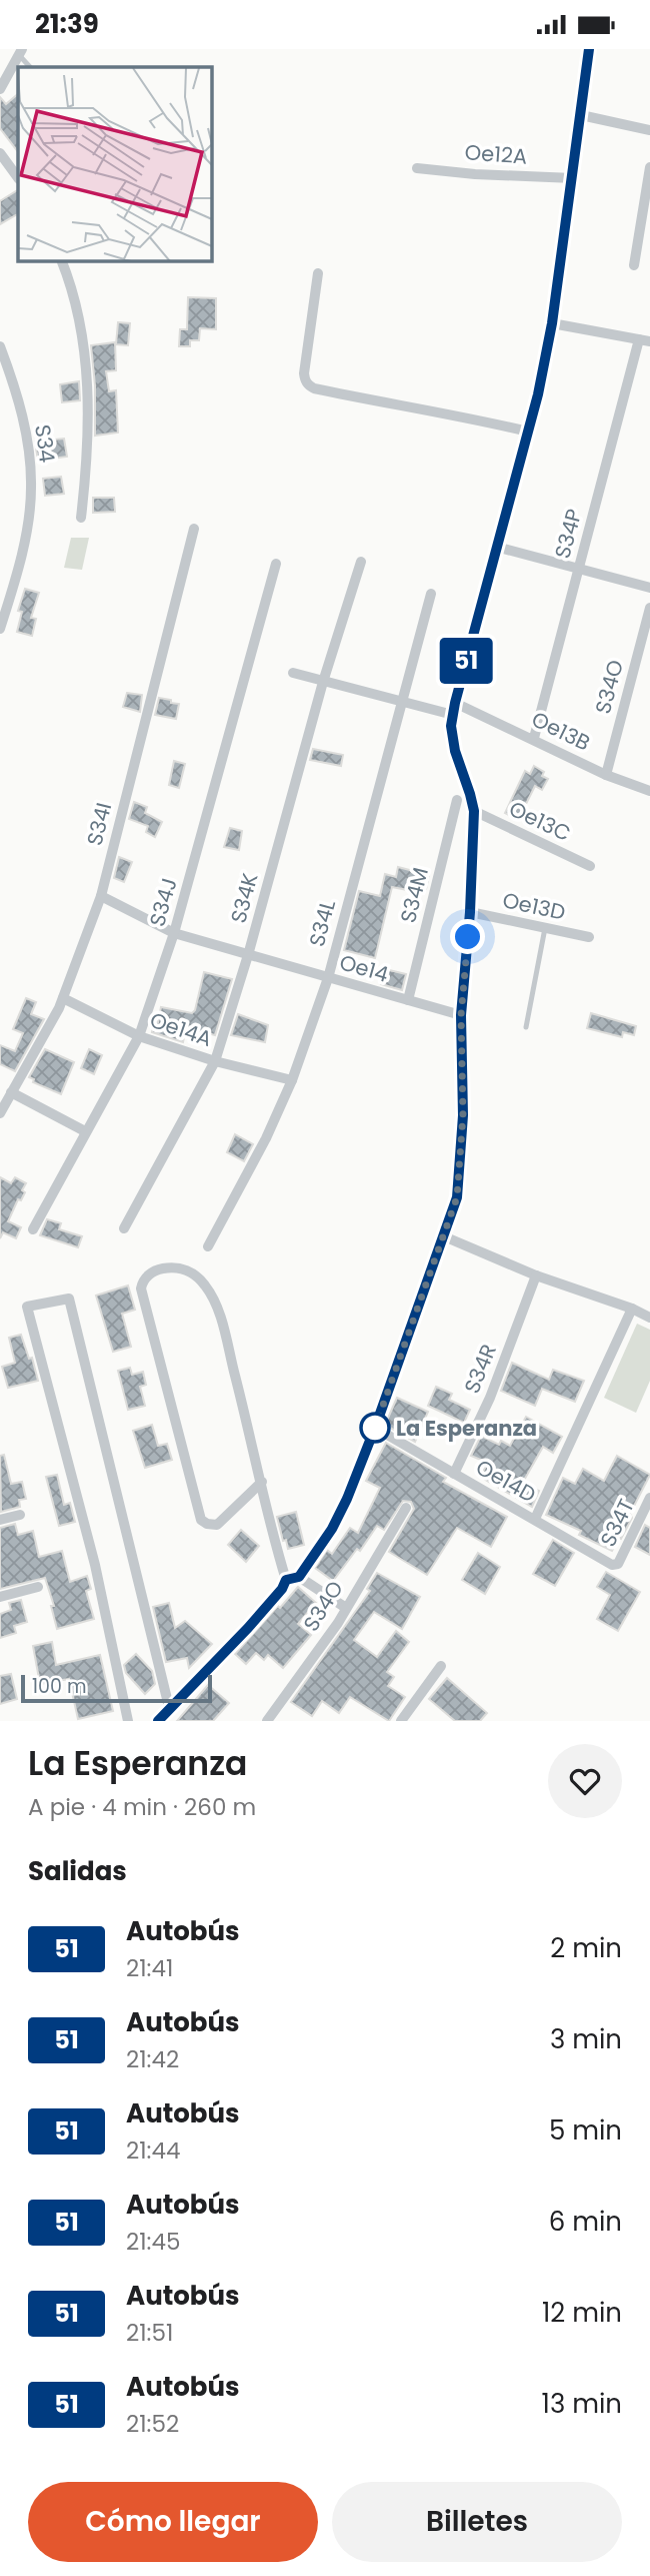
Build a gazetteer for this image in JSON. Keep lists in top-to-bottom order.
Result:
{
  "streets": {
    "street": [
      "Oe12A",
      "S34",
      "S34P",
      "S34O",
      "Oe13B",
      "Oe13C",
      "S34I",
      "S34M",
      "S34K",
      "S34J",
      "Oe13D",
      "S34L",
      "Oe14",
      "Oe14A",
      "S34R",
      "Oe14D",
      "S34T"
    ]
  },
  "crossings": [
    ["S34P", "Oe13B"],
    ["S34O", "Oe13B"],
    ["S34I", "Oe14"],
    ["S34I", "Oe14A"],
    ["S34M", "Oe14"],
    ["S34K", "Oe14"],
    ["S34K", "Oe14A"],
    ["S34J", "Oe14"],
    ["S34J", "Oe14A"],
    ["S34L", "Oe14"],
    ["S34L", "Oe14A"],
    ["S34R", "Oe14D"],
    ["Oe14D", "S34T"]
  ],
  "places": ["La Esperanza"],
  "lines": ["bus line 51"],
  "scale_bar": "100 m",
  "page": {
    "status": "21:39",
    "on_map": "51",
    "scale": "100 m",
    "heading": [
      ["La Esperanza", "A pie · 4 min · 260 m"],
      "Salidas"
    ],
    "list": [
      {
        "mark": "51",
        "name": "Autobús",
        "note": "21:41",
        "value": "2 min"
      },
      {
        "mark": "51",
        "name": "Autobús",
        "note": "21:42",
        "value": "3 min"
      },
      {
        "mark": "51",
        "name": "Autobús",
        "note": "21:44",
        "value": "5 min"
      },
      {
        "mark": "51",
        "name": "Autobús",
        "note": "21:45",
        "value": "6 min"
      },
      {
        "mark": "51",
        "name": "Autobús",
        "note": "21:51",
        "value": "12 min"
      },
      {
        "mark": "51",
        "name": "Autobús",
        "note": "21:52",
        "value": "13 min"
      }
    ],
    "buttons": ["Cómo llegar", "Billetes"]
  }
}
